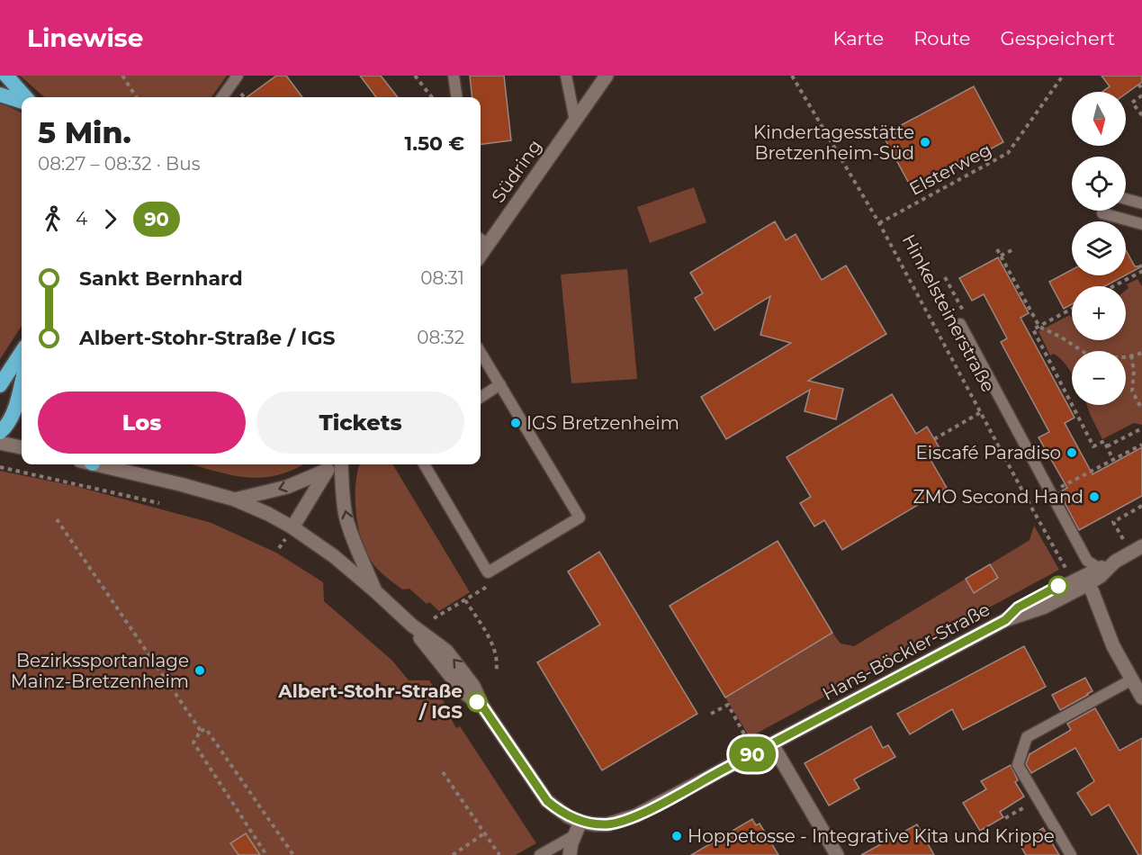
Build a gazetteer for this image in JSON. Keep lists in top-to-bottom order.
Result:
{
  "streets": {
    "street": ["Südring", "Hans-Böckler-Straße"],
    "path": ["Elsterweg", "Hinkelsteinerstraße"]
  },
  "crossings": [
    ["Elsterweg", "Hinkelsteinerstraße"]
  ],
  "places": [
    "Kindertagesstätte Bretzenheim-Süd",
    "IGS Bretzenheim",
    "Eiscafé Paradiso",
    "ZMO Second Hand",
    "Bezirkssportanlage Mainz-Bretzenheim",
    "Albert-Stohr-Straße / IGS",
    "Hoppetosse - Integrative Kita und Krippe"
  ],
  "lines": ["bus line 90"],
  "north": "bottom",
  "page": {
    "header": "Linewise",
    "nav": ["Karte", "Route", "Gespeichert"],
    "on_map": "90",
    "map_buttons": ["+", "−"],
    "heading": ["5 Min.", "08:27 – 08:32 · Bus", "1.50 €"],
    "legs": ["4", "90"],
    "list": [
      {
        "name": "Sankt Bernhard",
        "value": "08:31"
      },
      {
        "name": "Albert-Stohr-Straße / IGS",
        "value": "08:32"
      }
    ],
    "buttons": ["Los", "Tickets"]
  }
}
